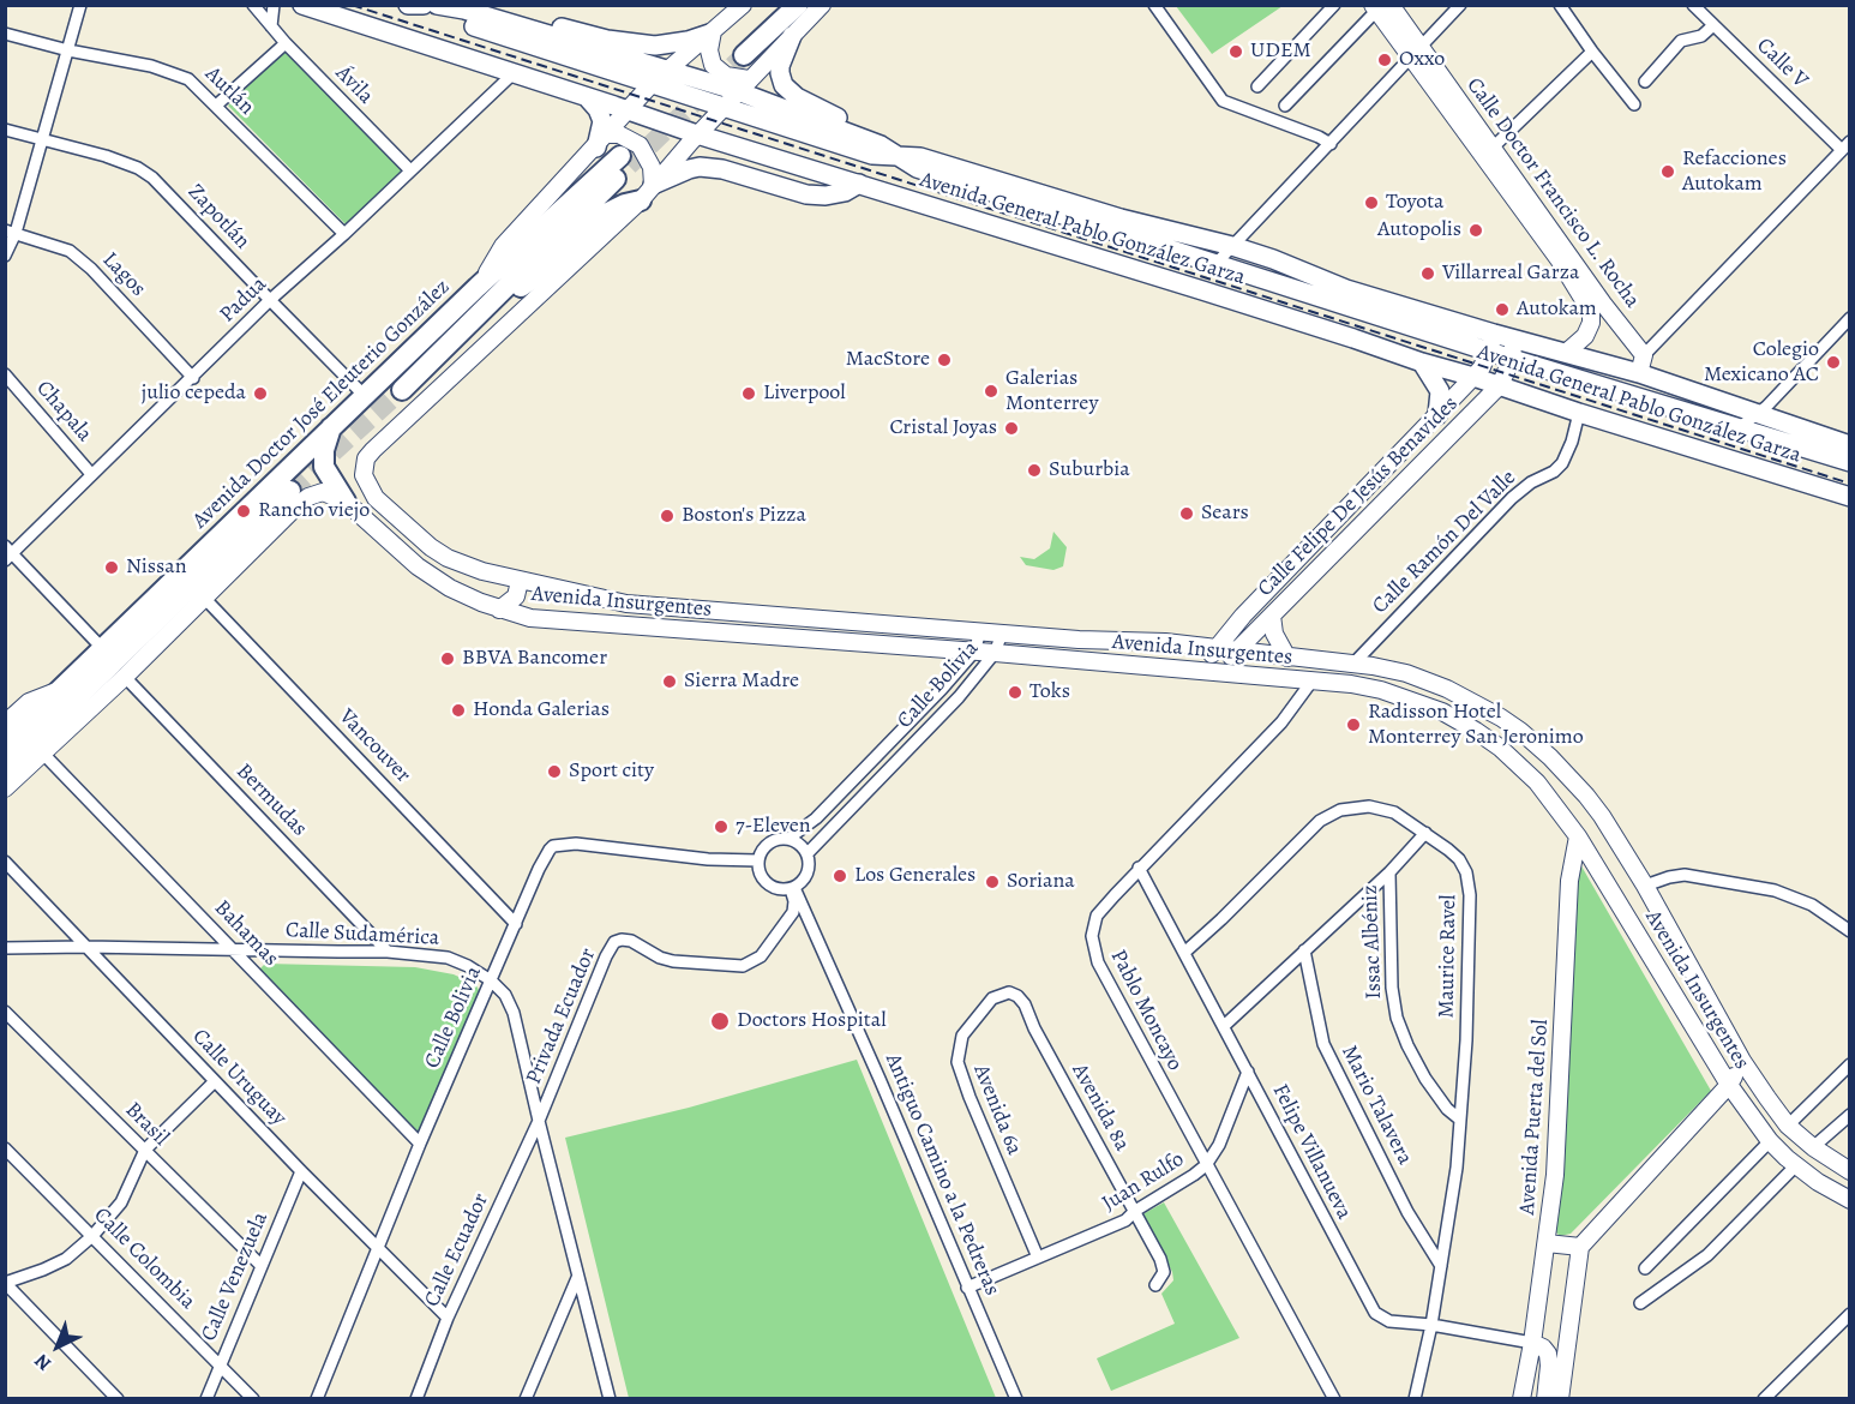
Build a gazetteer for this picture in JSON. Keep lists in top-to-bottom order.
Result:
{
  "streets": {
    "highway": ["Avenida Doctor José Eleuterio González"],
    "main road": [
      "Calle Doctor Francisco L. Rocha",
      "Avenida General Pablo González Garza",
      "Calle Felipe De Jesús Benavides",
      "Avenida Insurgentes",
      "Avenida Puerta del Sol"
    ],
    "street": [
      "Calle V",
      "Ávila",
      "Autlán",
      "Zapotlán",
      "Lagos",
      "Padua",
      "Chapala",
      "Calle Ramón Del Valle",
      "Calle Bolivia",
      "Vancouver",
      "Bermudas",
      "Bahamas",
      "Calle Sudamérica",
      "Issac Albéniz",
      "Maurice Ravel",
      "Pablo Moncayo",
      "Privada Ecuador",
      "Calle Uruguay",
      "Mario Talavera",
      "Avenida 8a",
      "Avenida 6a",
      "Brasil",
      "Felipe Villanueva",
      "Antiguo Camino a la Pedreras",
      "Juan Rulfo",
      "Calle Ecuador",
      "Calle Colombia",
      "Calle Venezuela"
    ]
  },
  "crossings": [
    ["Ávila", "Padua"],
    ["Autlán", "Padua"],
    ["Calle Doctor Francisco L. Rocha", "Avenida General Pablo González Garza"],
    ["Zapotlán", "Padua"],
    ["Zapotlán", "Avenida Doctor José Eleuterio González"],
    ["Avenida General Pablo González Garza", "Padua"],
    ["Avenida General Pablo González Garza", "Calle Felipe De Jesús Benavides"],
    ["Avenida General Pablo González Garza", "Calle Ramón Del Valle"],
    ["Lagos", "Padua"],
    ["Padua", "Chapala"],
    ["Calle Felipe De Jesús Benavides", "Avenida Insurgentes"],
    ["Calle Ramón Del Valle", "Avenida Insurgentes"],
    ["Avenida Insurgentes", "Calle Bolivia"],
    ["Avenida Insurgentes", "Pablo Moncayo"],
    ["Avenida Insurgentes", "Avenida Puerta del Sol"],
    ["Calle Bolivia", "Vancouver"],
    ["Calle Bolivia", "Bahamas"],
    ["Calle Bolivia", "Calle Sudamérica"],
    ["Calle Bolivia", "Privada Ecuador"],
    ["Calle Bolivia", "Calle Uruguay"],
    ["Calle Bolivia", "Antiguo Camino a la Pedreras"],
    ["Bermudas", "Calle Sudamérica"],
    ["Bahamas", "Calle Sudamérica"],
    ["Calle Sudamérica", "Privada Ecuador"],
    ["Calle Sudamérica", "Calle Uruguay"],
    ["Calle Sudamérica", "Calle Ecuador"],
    ["Issac Albéniz", "Maurice Ravel"],
    ["Maurice Ravel", "Mario Talavera"],
    ["Maurice Ravel", "Felipe Villanueva"],
    ["Pablo Moncayo", "Felipe Villanueva"],
    ["Pablo Moncayo", "Juan Rulfo"],
    ["Privada Ecuador", "Antiguo Camino a la Pedreras"],
    ["Privada Ecuador", "Calle Ecuador"],
    ["Calle Uruguay", "Calle Ecuador"],
    ["Calle Uruguay", "Calle Venezuela"],
    ["Avenida 8a", "Avenida 6a"],
    ["Avenida 8a", "Juan Rulfo"],
    ["Avenida 6a", "Juan Rulfo"],
    ["Avenida Puerta del Sol", "Felipe Villanueva"],
    ["Brasil", "Calle Venezuela"],
    ["Felipe Villanueva", "Juan Rulfo"],
    ["Antiguo Camino a la Pedreras", "Juan Rulfo"],
    ["Calle Colombia", "Calle Venezuela"]
  ],
  "places": [
    "UDEM",
    "Oxxo",
    "Refacciones Autokam",
    "Toyota",
    "Autopolis",
    "Villarreal Garza",
    "Autokam",
    "MacStore",
    "Colegio Mexicano AC",
    "Galerias Monterrey",
    "julio cepeda",
    "Liverpool",
    "Cristal Joyas",
    "Suburbia",
    "Rancho viejo",
    "Sears",
    "Boston's Pizza",
    "Nissan",
    "BBVA Bancomer",
    "Sierra Madre",
    "Toks",
    "Honda Galerias",
    "Radisson Hotel Monterrey San Jeronimo",
    "Sport city",
    "7-Eleven",
    "Los Generales",
    "Soriana",
    "Doctors Hospital"
  ],
  "north": "bottom left"
}
